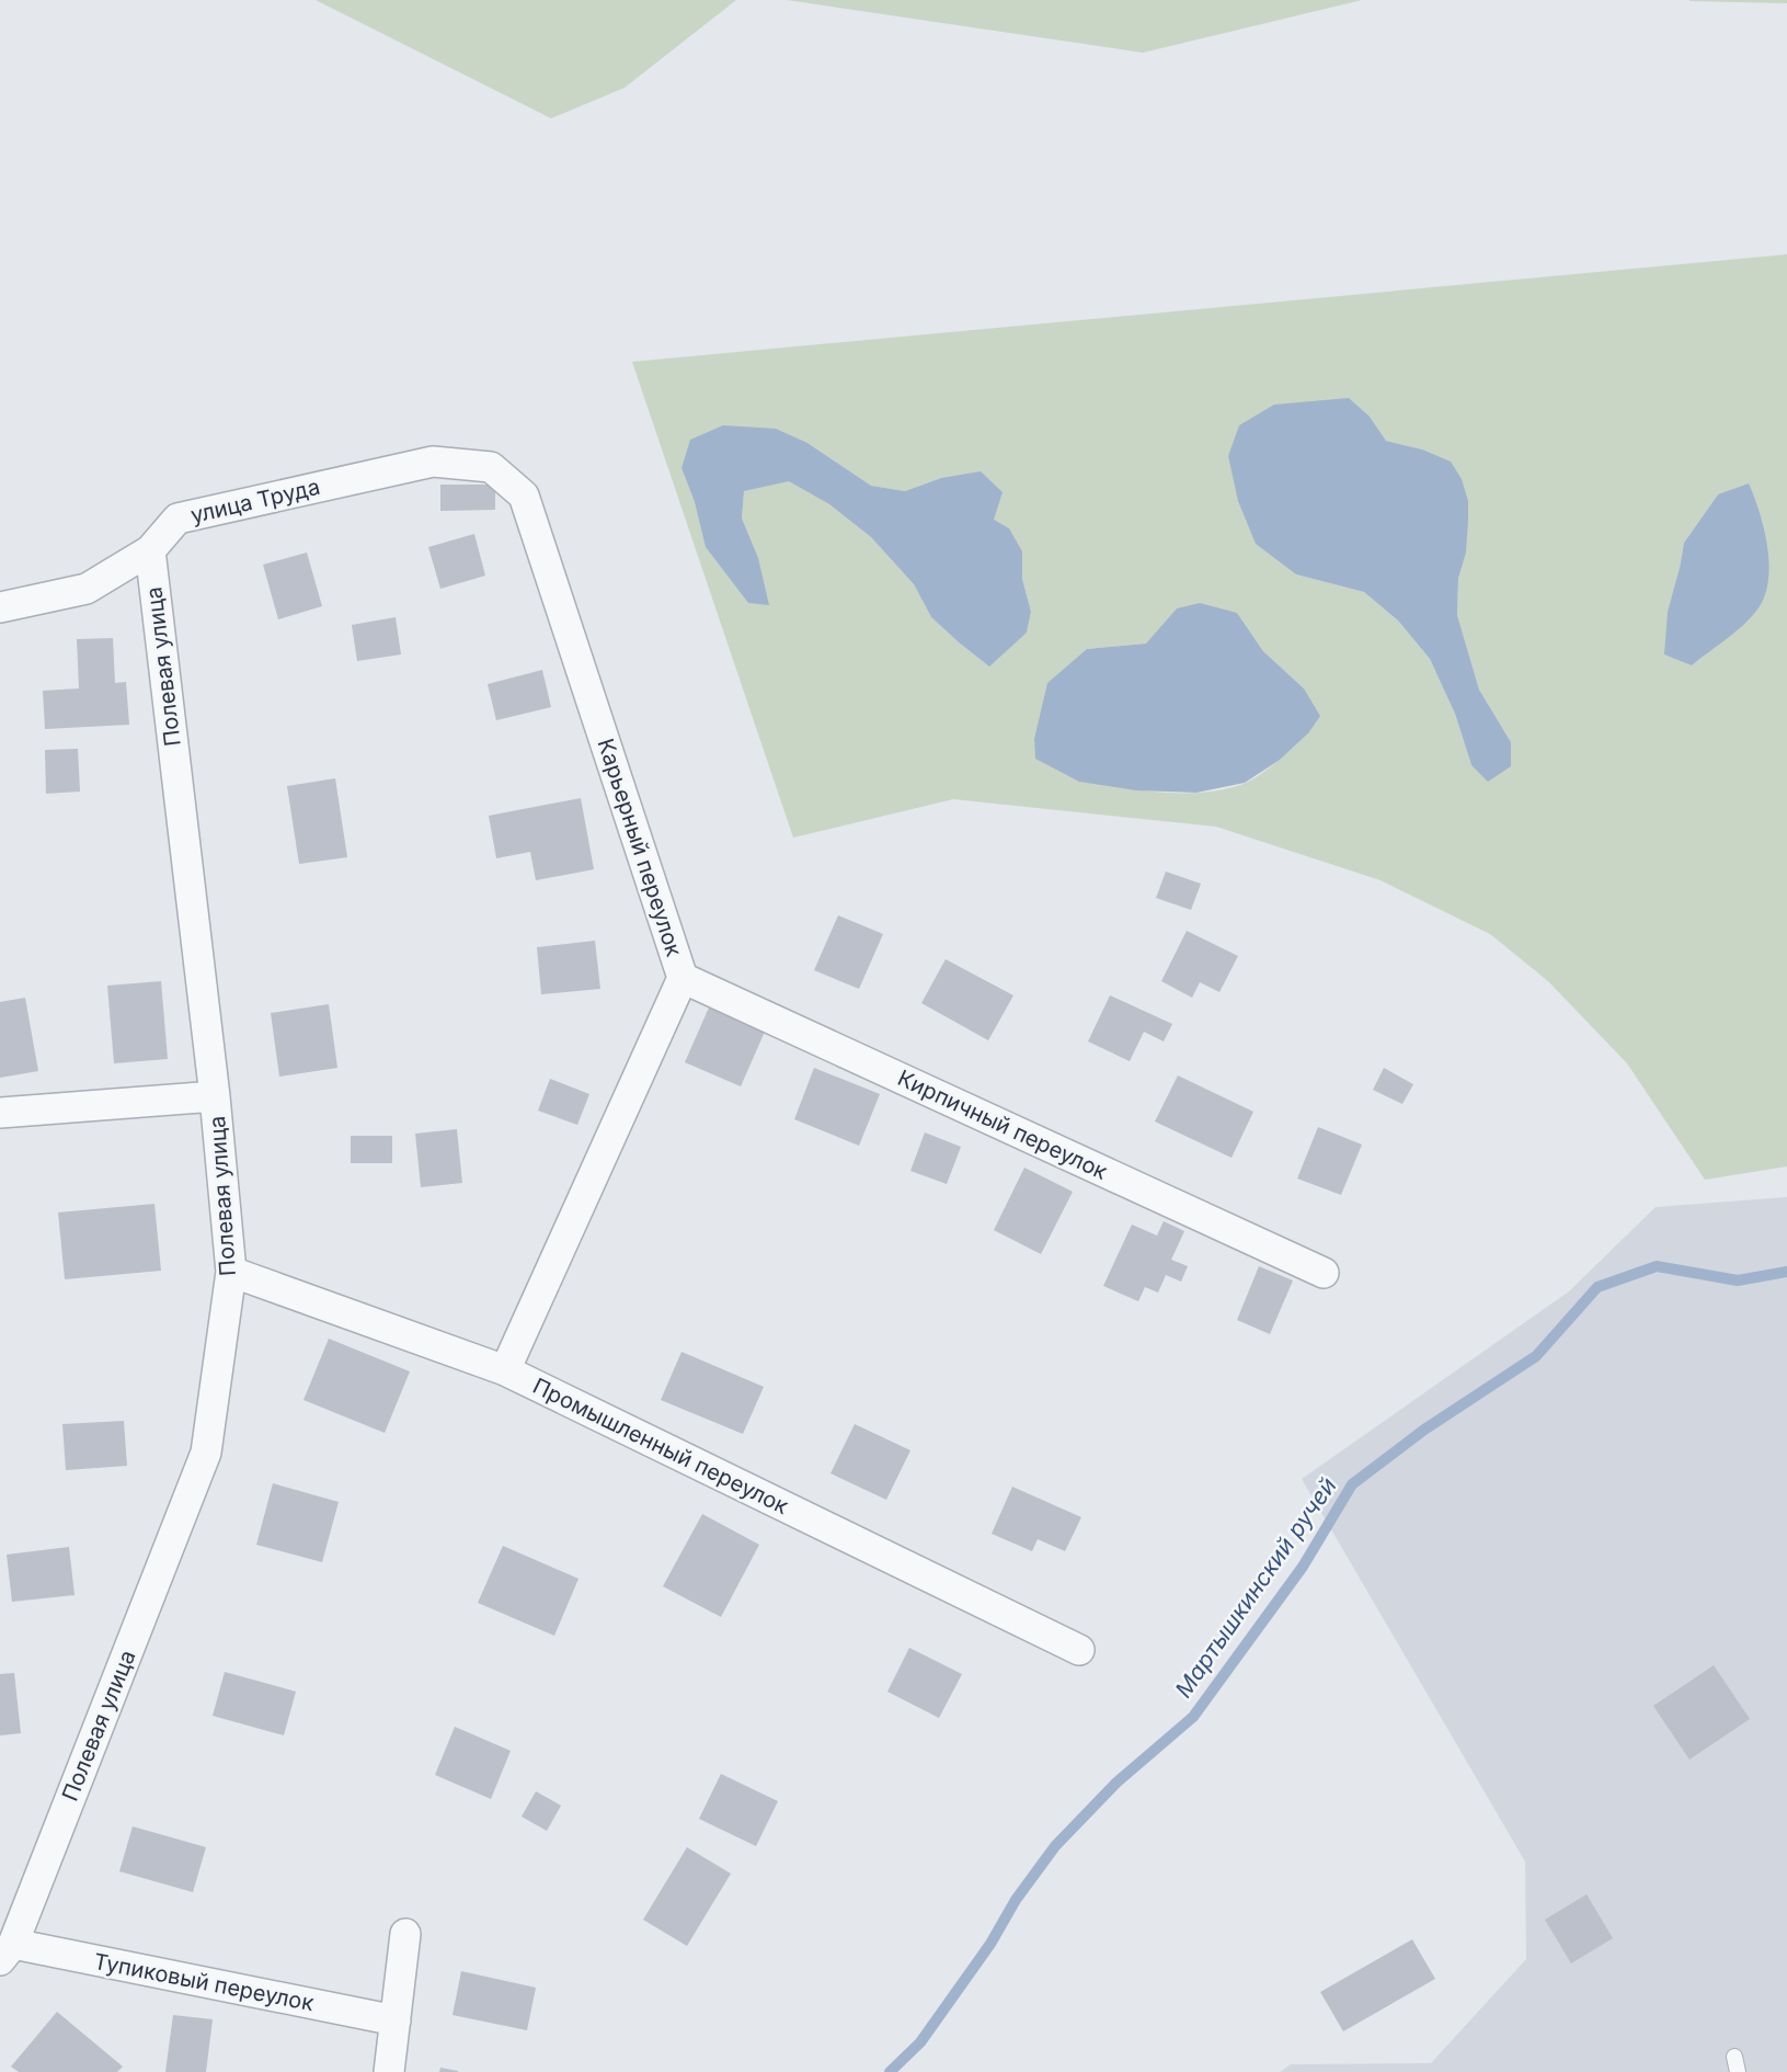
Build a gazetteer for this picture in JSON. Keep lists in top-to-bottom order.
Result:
{
  "streets": {
    "street": [
      "улица Труда",
      "Полевая улица",
      "Карьерный переулок",
      "Кирпичный переулок",
      "Промышленный переулок",
      "Тупиковый переулок"
    ]
  },
  "crossings": [
    ["улица Труда", "Полевая улица"],
    ["улица Труда", "Карьерный переулок"],
    ["Полевая улица", "Промышленный переулок"],
    ["Полевая улица", "Тупиковый переулок"],
    ["Карьерный переулок", "Кирпичный переулок"],
    ["Карьерный переулок", "Промышленный переулок"]
  ],
  "water": ["Мартышкинский ручей"]
}
